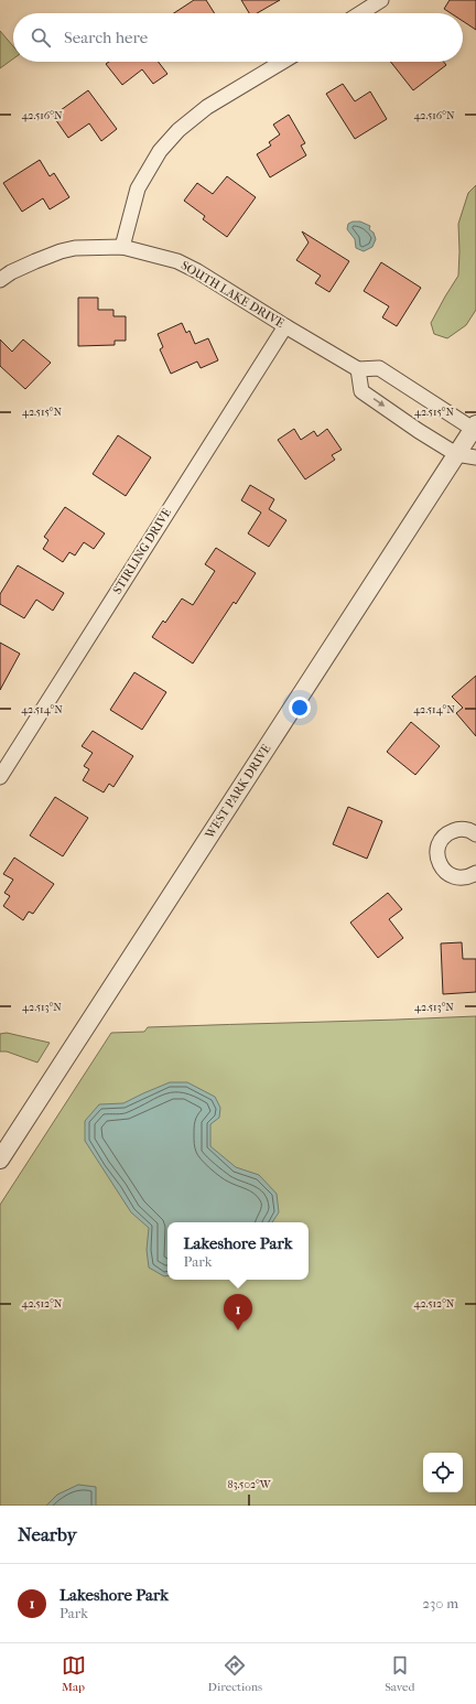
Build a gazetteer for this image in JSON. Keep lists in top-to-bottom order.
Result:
{
  "streets": {
    "street": ["SOUTH LAKE DRIVE", "STIRLING DRIVE", "WEST PARK DRIVE"]
  },
  "crossings": [
    ["SOUTH LAKE DRIVE", "STIRLING DRIVE"]
  ],
  "page": {
    "search": "Search here",
    "popup": ["Lakeshore Park", "Park"],
    "pins": "1",
    "heading": "Nearby",
    "list": [
      {
        "mark": "1",
        "name": "Lakeshore Park",
        "note": "Park",
        "value": "230 m"
      }
    ],
    "nav": ["Map", "Directions", "Saved"]
  },
  "coordinates": [
    "42.516°N",
    "42.515°N",
    "42.514°N",
    "42.513°N",
    "42.512°N",
    "83.502°W"
  ]
}
